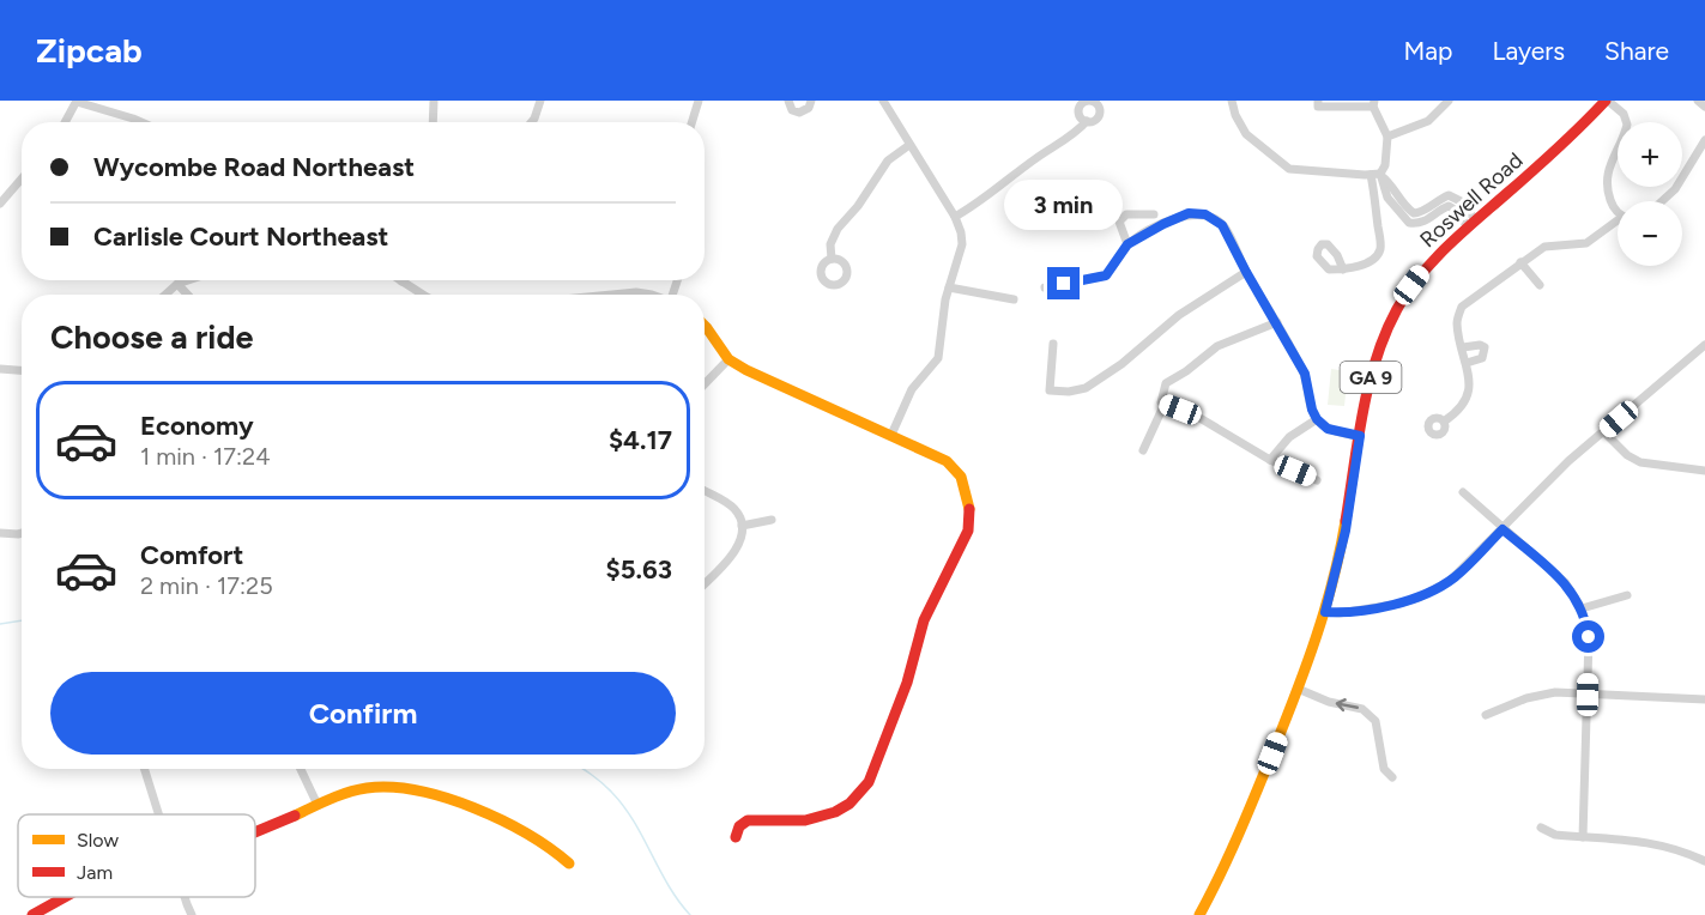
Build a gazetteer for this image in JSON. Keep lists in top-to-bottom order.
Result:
{
  "streets": {
    "street": ["Roswell Road", "GA 9"]
  },
  "legend": ["Slow", "Jam"],
  "page": {
    "header": "Zipcab",
    "nav": ["Map", "Layers", "Share"],
    "map_buttons": ["+", "−"],
    "banner": ["Wycombe Road Northeast", "Carlisle Court Northeast"],
    "bubble": "3 min",
    "heading": "Choose a ride",
    "list": [
      {
        "name": "Economy",
        "note": "1 min · 17:24",
        "value": "$4.17"
      },
      {
        "name": "Comfort",
        "note": "2 min · 17:25",
        "value": "$5.63"
      }
    ],
    "buttons": "Confirm"
  }
}
